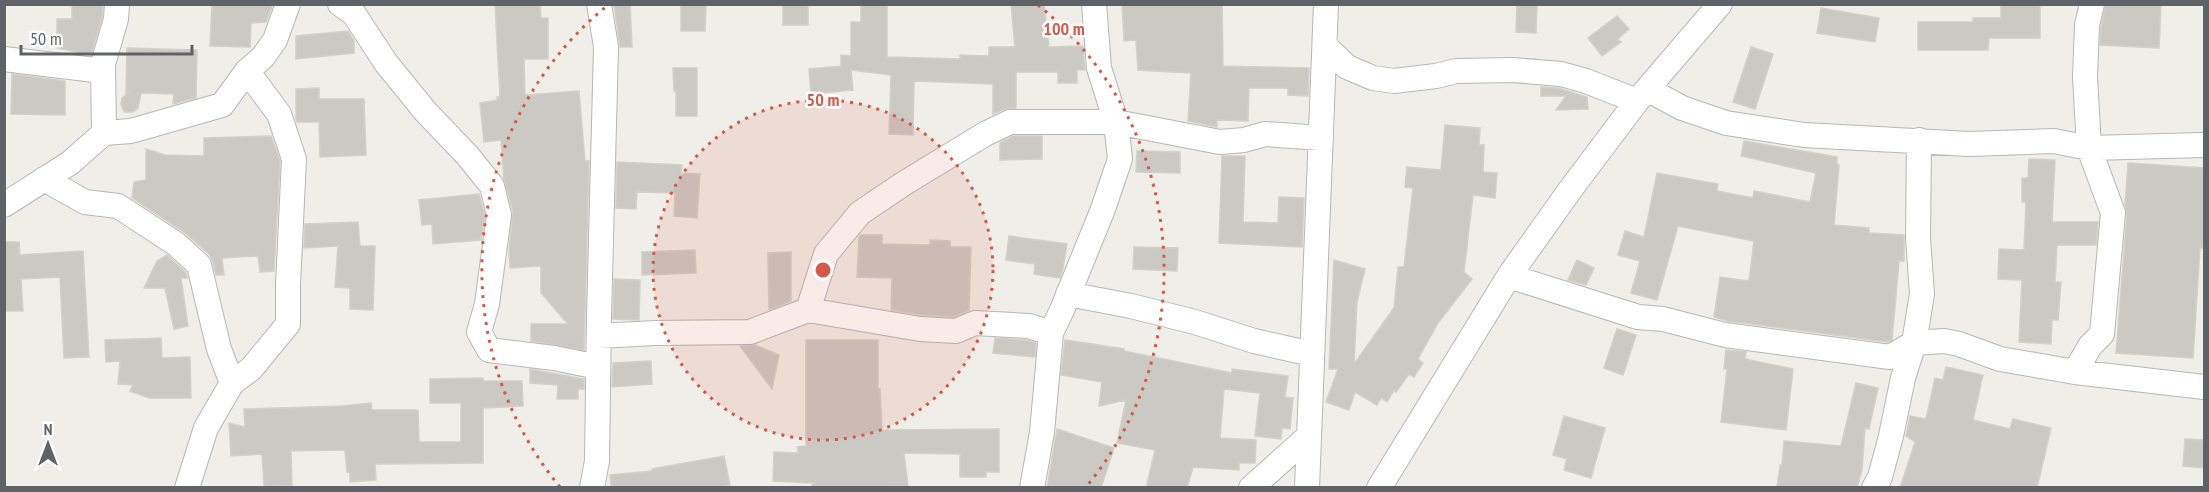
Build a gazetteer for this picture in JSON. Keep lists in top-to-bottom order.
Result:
{
  "scale_bar": "50 m",
  "north": "top",
  "rings": ["100 m", "50 m"]
}
